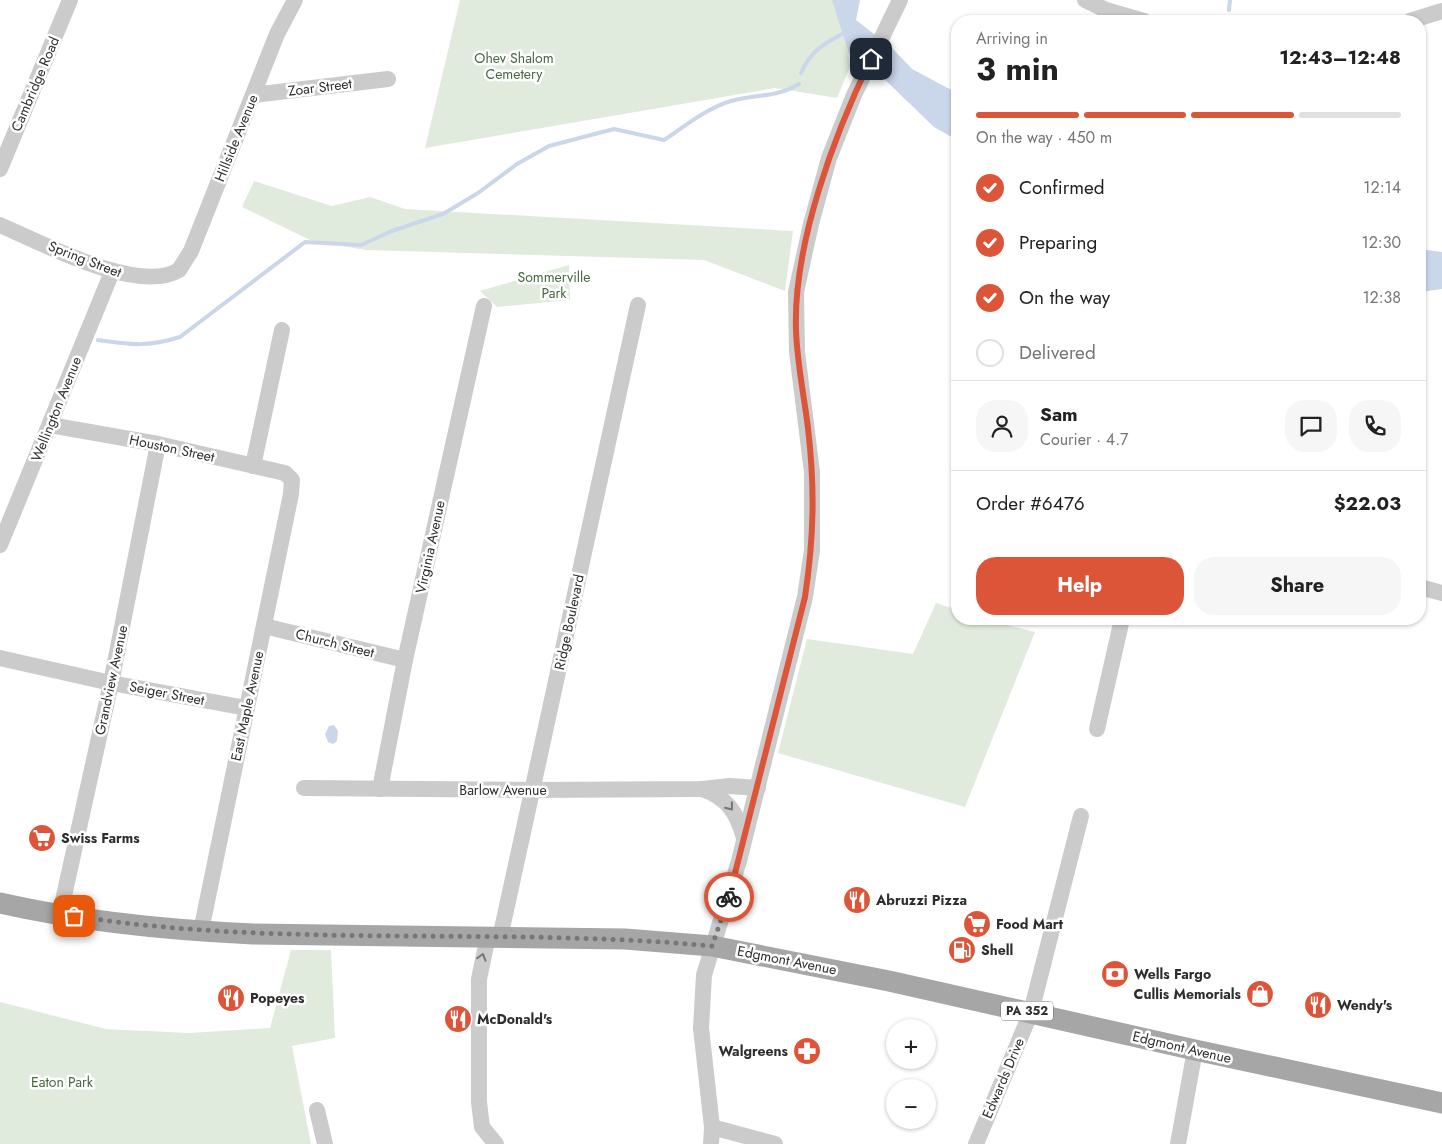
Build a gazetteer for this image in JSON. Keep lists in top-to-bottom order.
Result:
{
  "streets": {
    "main road": ["Edgmont Avenue", "PA 352"],
    "street": [
      "Cambridge Road",
      "Zoar Street",
      "Hillside Avenue",
      "Spring Street",
      "Wellington Avenue",
      "Houston Street",
      "Virginia Avenue",
      "Ridge Boulevard",
      "Church Street",
      "Grandview Avenue",
      "Seiger Street",
      "East Maple Avenue",
      "Barlow Avenue",
      "Edwards Drive"
    ]
  },
  "crossings": [
    ["Zoar Street", "Hillside Avenue"],
    ["Hillside Avenue", "Spring Street"],
    ["Spring Street", "Wellington Avenue"],
    ["Wellington Avenue", "Houston Street"],
    ["Houston Street", "Grandview Avenue"],
    ["Houston Street", "East Maple Avenue"],
    ["Virginia Avenue", "Church Street"],
    ["Virginia Avenue", "Barlow Avenue"],
    ["Ridge Boulevard", "Barlow Avenue"],
    ["Ridge Boulevard", "Edgmont Avenue"],
    ["Church Street", "East Maple Avenue"],
    ["Grandview Avenue", "Seiger Street"],
    ["Grandview Avenue", "Edgmont Avenue"],
    ["Seiger Street", "East Maple Avenue"],
    ["East Maple Avenue", "Edgmont Avenue"],
    ["Edgmont Avenue", "Edwards Drive"]
  ],
  "parks": ["Ohev Shalom Cemetery", "Sommerville Park", "Eaton Park"],
  "places": {
    "supermarket": ["Swiss Farms", "Food Mart"],
    "restaurant": [
      "Abruzzi Pizza",
      "Popeyes",
      "Wendy's",
      "McDonald's"
    ],
    "fuel station": ["Shell"],
    "bank": ["Wells Fargo"],
    "shop": ["Cullis Memorials"],
    "pharmacy": ["Walgreens"]
  },
  "page": {
    "heading": ["3 min", "Arriving in", "12:43–12:48"],
    "panel": [
      "Sam",
      "Courier · 4.7",
      "Order #6476",
      "$22.03"
    ],
    "bar": "On the way · 450 m",
    "list": [
      ["Confirmed", "12:14"],
      ["Preparing", "12:30"],
      ["On the way", "12:38"],
      "Delivered"
    ],
    "buttons": ["Help", "Share"],
    "map_buttons": ["+", "−"]
  }
}
